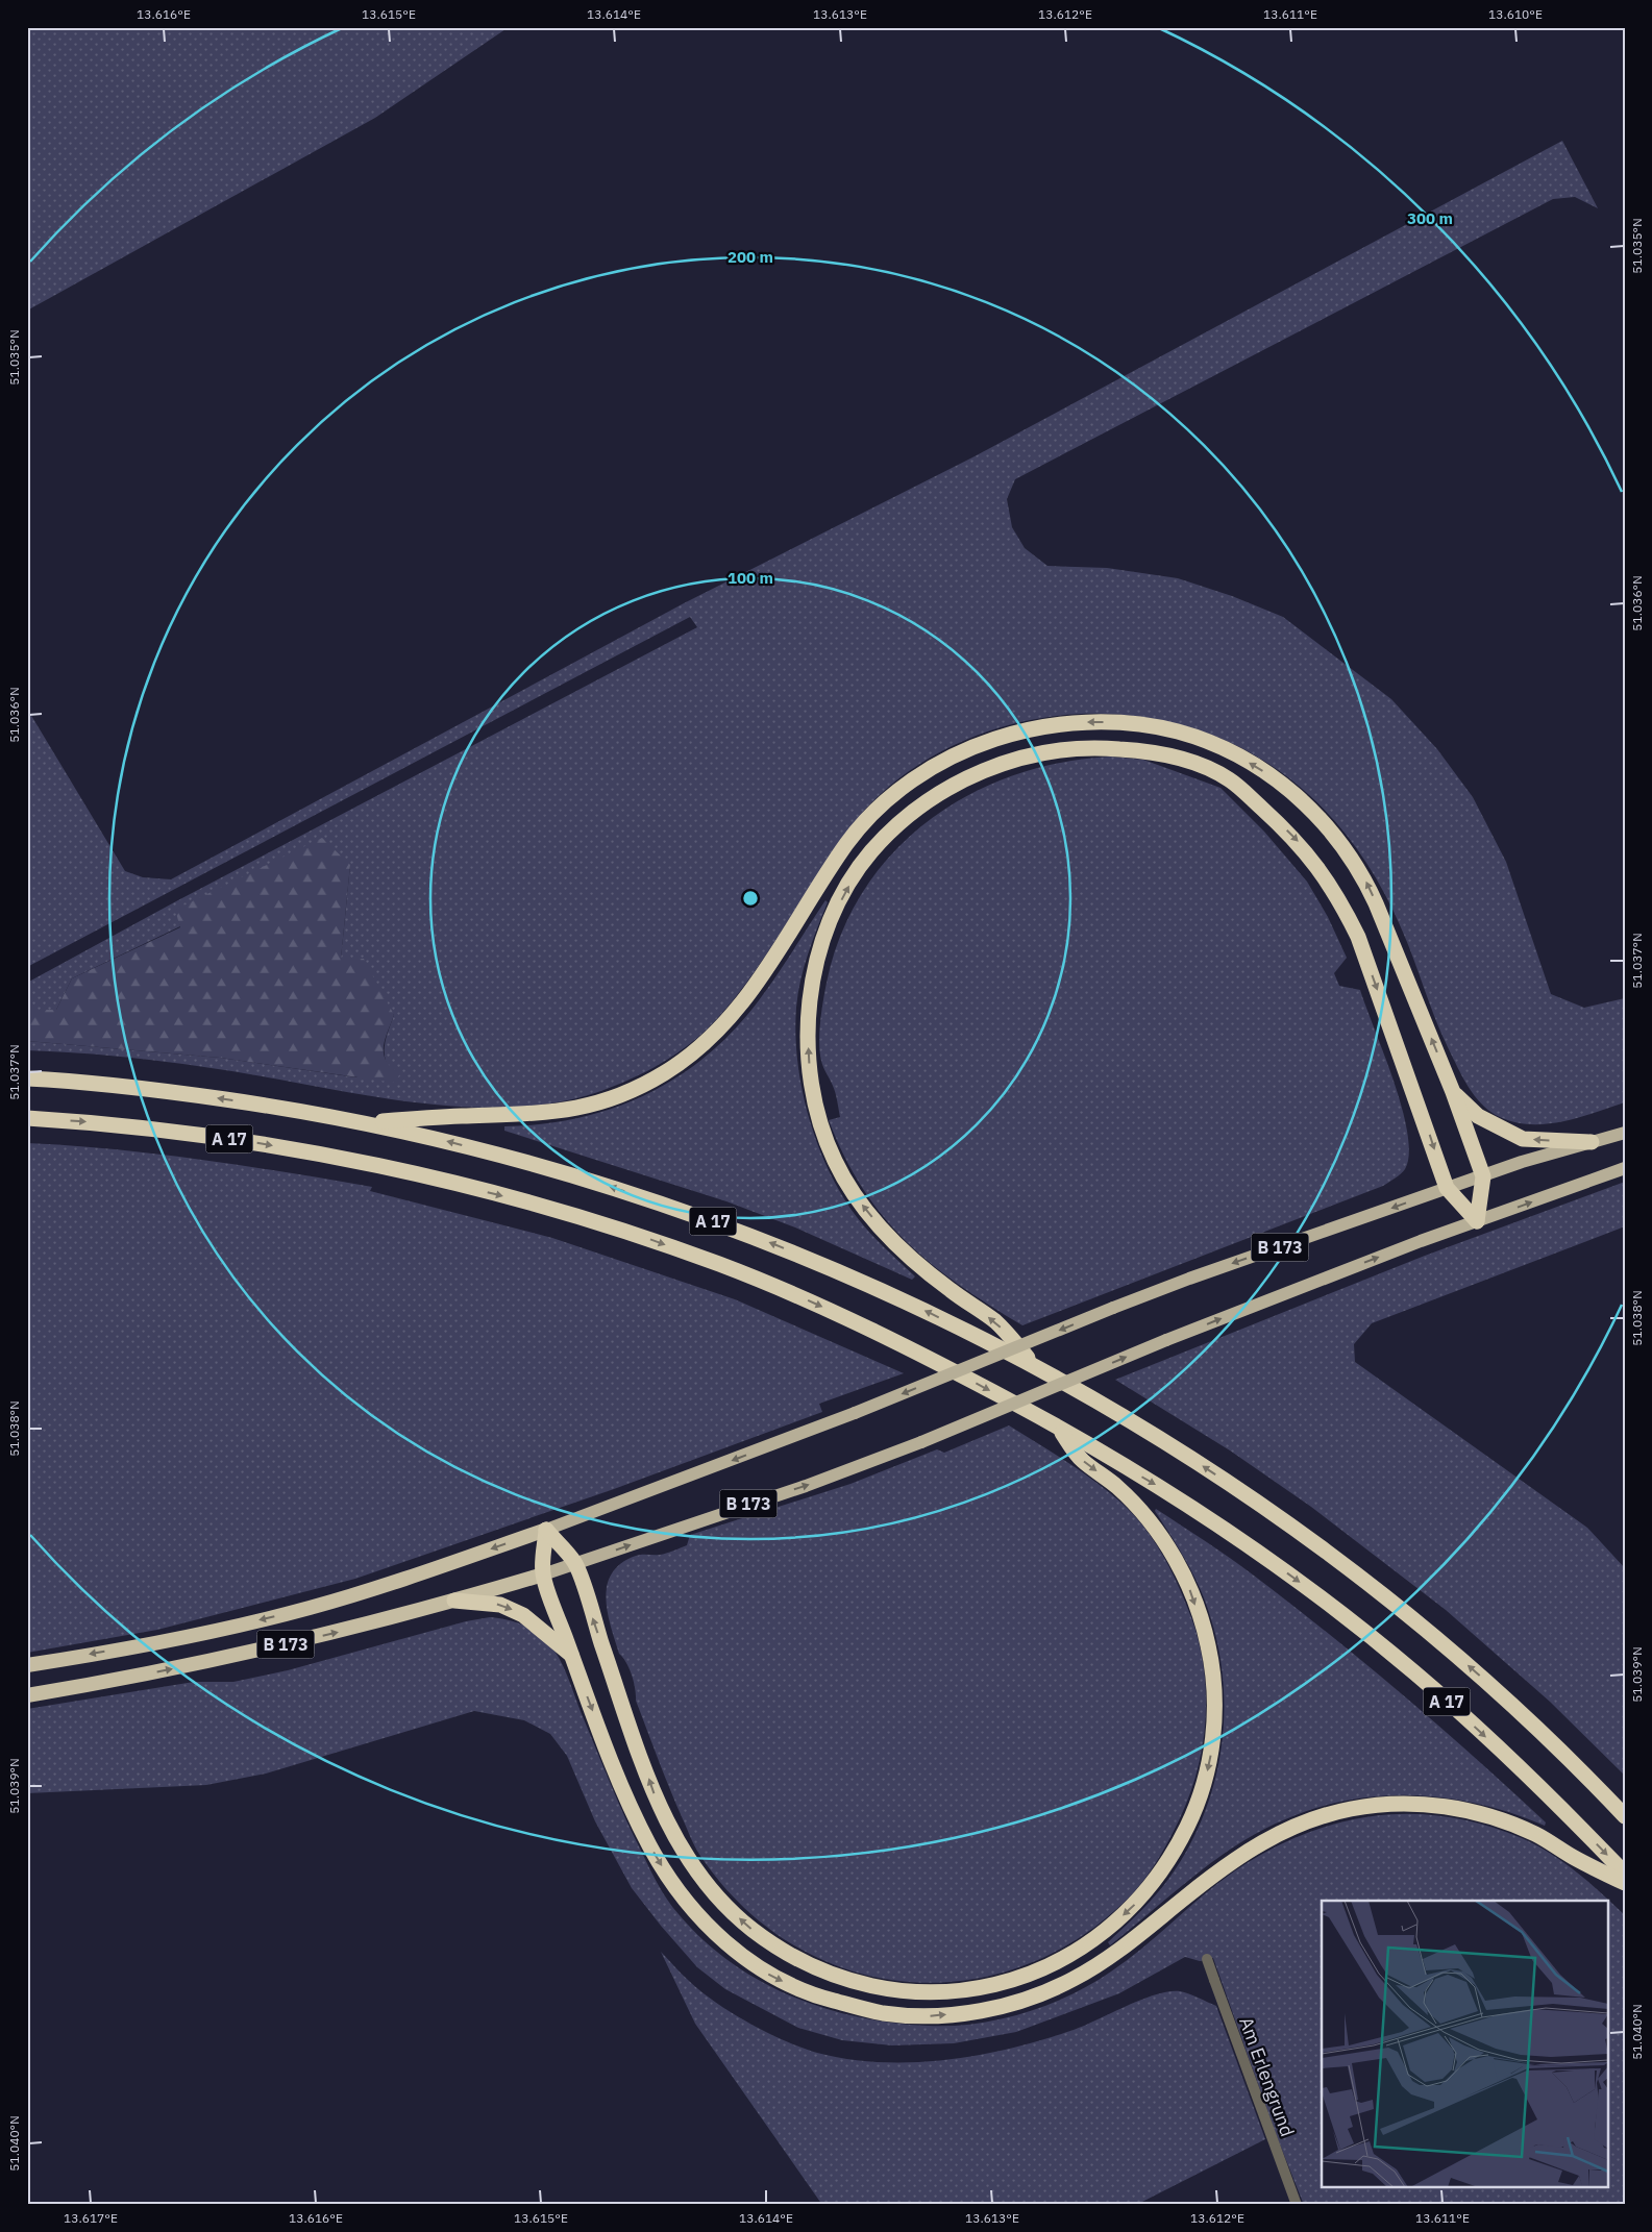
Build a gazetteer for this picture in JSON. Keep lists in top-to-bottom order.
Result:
{
  "streets": {
    "highway": ["A 17", "B 173"],
    "street": ["Am Erlengrund"]
  },
  "coordinates": [
    "13.616°E",
    "13.615°E",
    "13.614°E",
    "13.613°E",
    "13.612°E",
    "13.611°E",
    "13.610°E",
    "51.035°N",
    "51.036°N",
    "51.037°N",
    "51.038°N",
    "51.039°N",
    "51.040°N",
    "13.617°E"
  ],
  "rings": ["300 m", "200 m", "100 m"]
}
